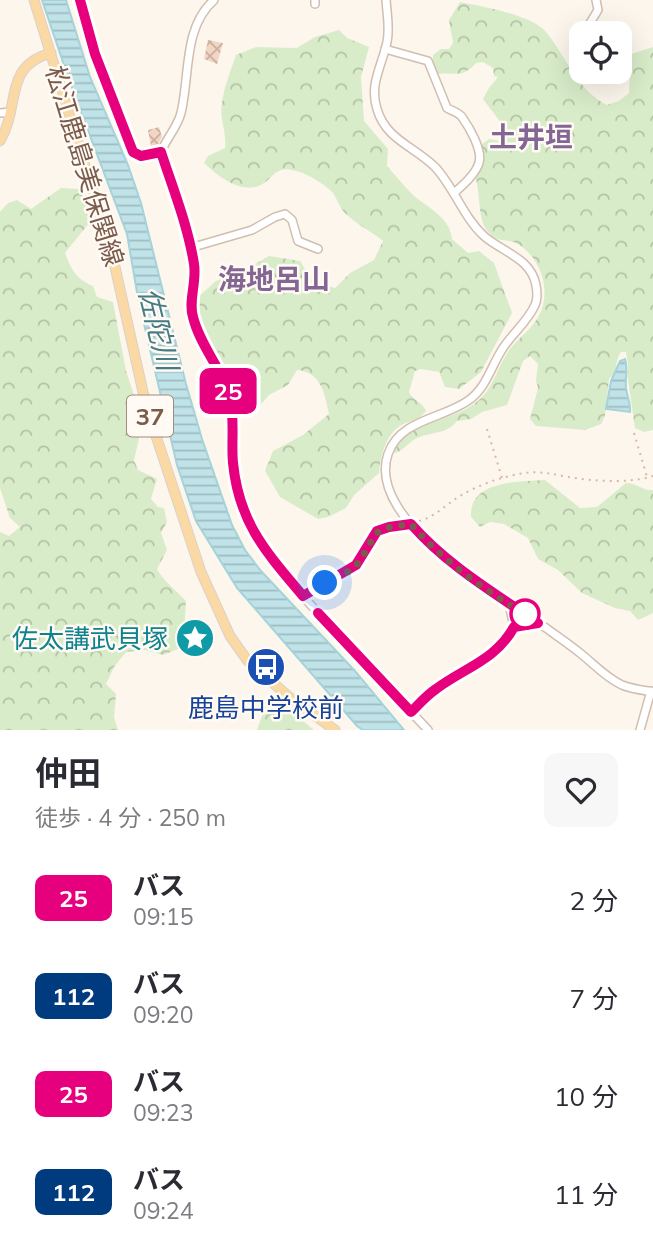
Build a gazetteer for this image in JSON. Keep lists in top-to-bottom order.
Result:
{
  "streets": {
    "main road": ["松江鹿島美保関線", "37"]
  },
  "districts": ["土井垣", "海地呂山"],
  "water": ["佐陀川"],
  "places": {
    "place": ["佐太講武貝塚"],
    "bus stop": ["鹿島中学校前"]
  },
  "lines": ["bus line 25"],
  "page": {
    "on_map": "25",
    "heading": ["仲田", "徒歩 · 4 分 · 250 m"],
    "list": [
      {
        "mark": "25",
        "name": "バス",
        "note": "09:15",
        "value": "2 分"
      },
      {
        "mark": "112",
        "name": "バス",
        "note": "09:20",
        "value": "7 分"
      },
      {
        "mark": "25",
        "name": "バス",
        "note": "09:23",
        "value": "10 分"
      },
      {
        "mark": "112",
        "name": "バス",
        "note": "09:24",
        "value": "11 分"
      }
    ]
  }
}
